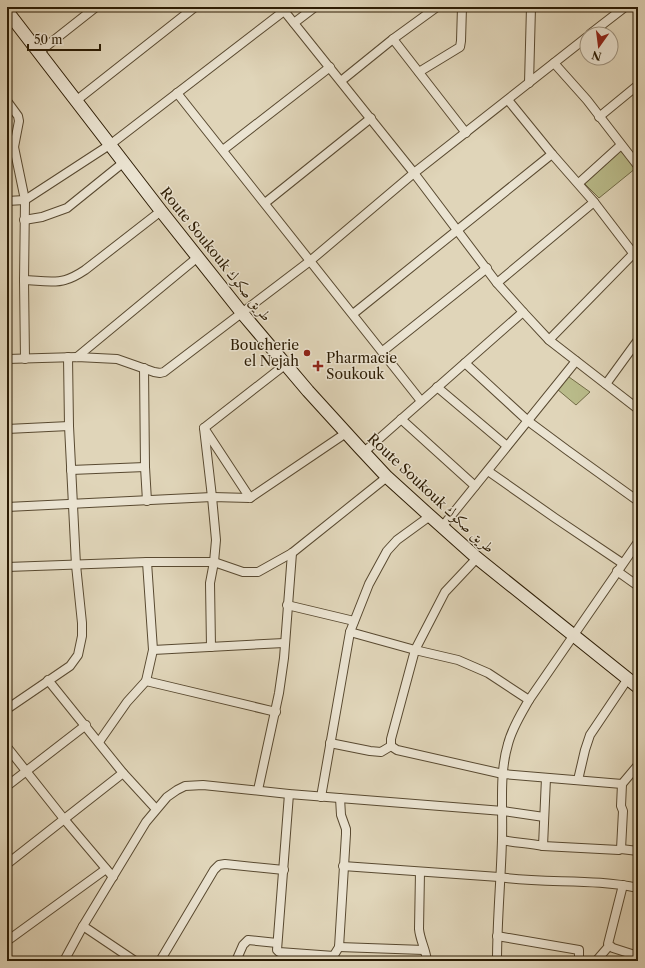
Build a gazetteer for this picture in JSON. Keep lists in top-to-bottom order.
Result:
{
  "streets": {
    "street": ["Route Soukouk طريق صكوك"]
  },
  "places": {
    "other": ["Boucherie el Nejah"],
    "health": ["Pharmacie Soukouk"]
  },
  "scale_bar": "50 m",
  "north": "bottom"
}
